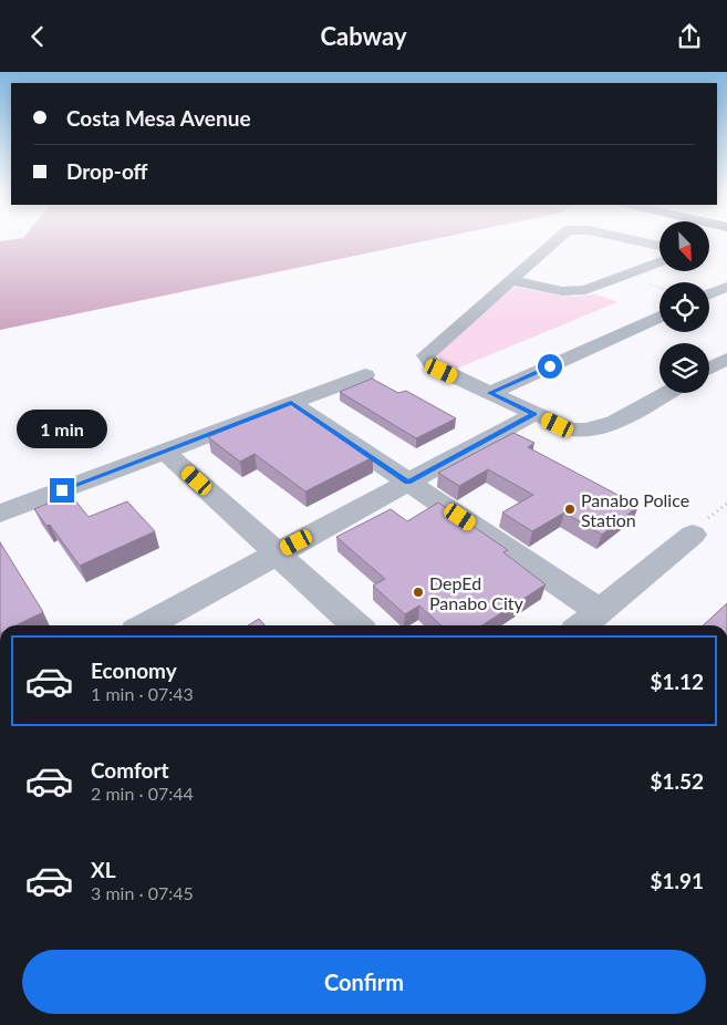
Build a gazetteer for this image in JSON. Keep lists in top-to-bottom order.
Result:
{
  "places": ["Panabo Police Station", "DepEd Panabo City"],
  "north": "bottom right",
  "page": {
    "header": "Cabway",
    "banner": ["Costa Mesa Avenue", "Drop-off"],
    "bubble": "1 min",
    "list": [
      {
        "name": "Economy",
        "note": "1 min · 07:43",
        "value": "$1.12"
      },
      {
        "name": "Comfort",
        "note": "2 min · 07:44",
        "value": "$1.52"
      },
      {
        "name": "XL",
        "note": "3 min · 07:45",
        "value": "$1.91"
      }
    ],
    "buttons": "Confirm"
  }
}
